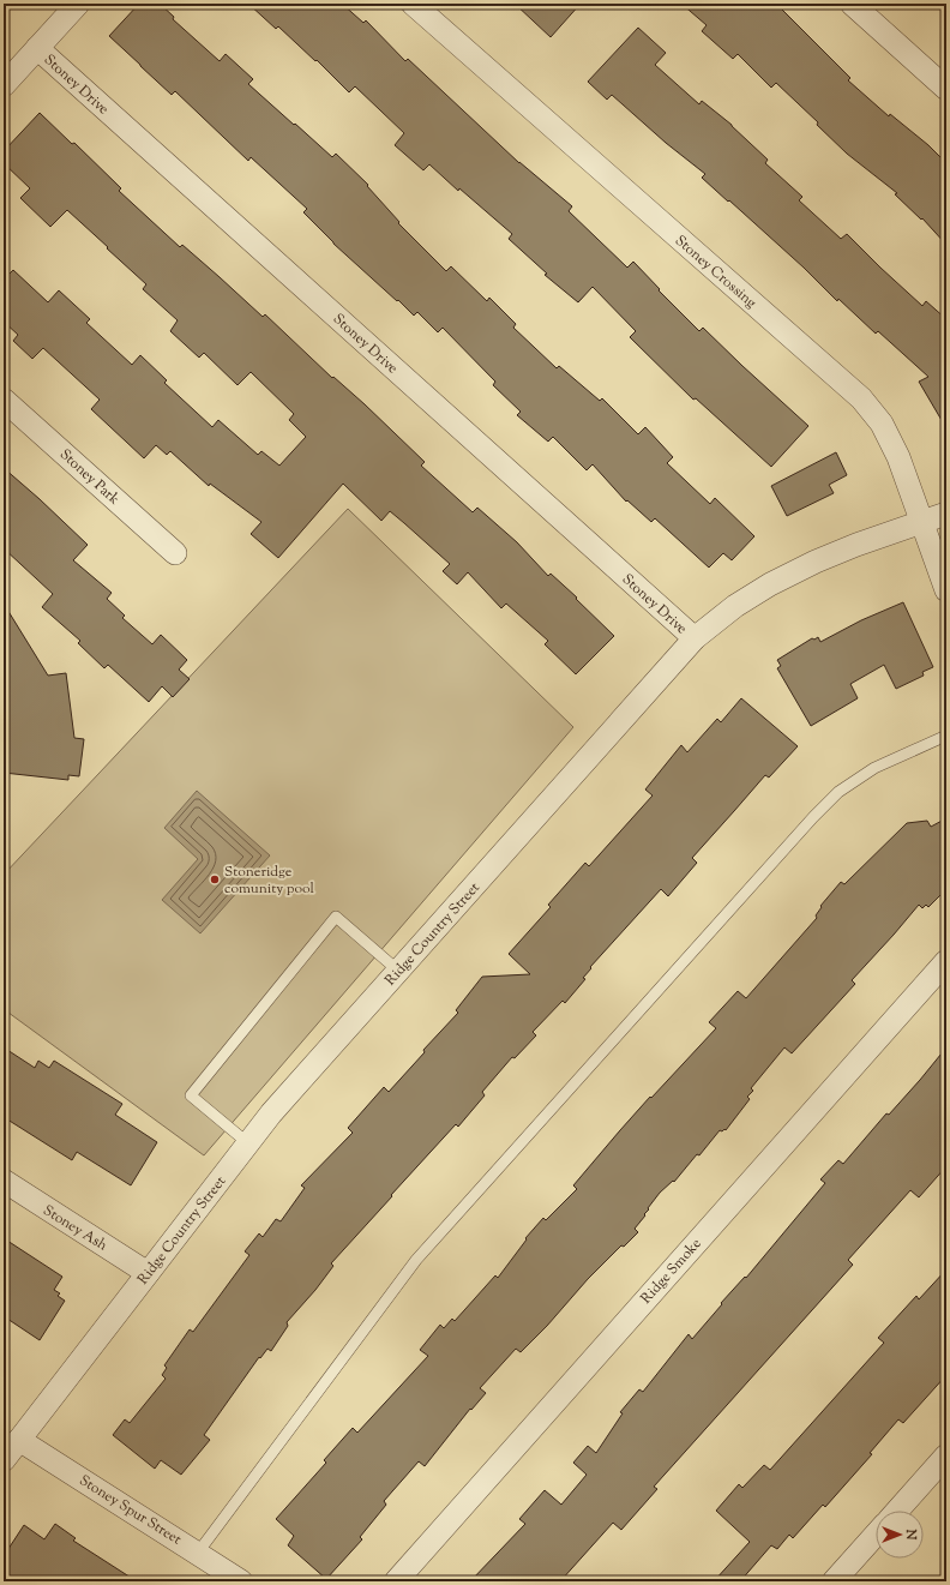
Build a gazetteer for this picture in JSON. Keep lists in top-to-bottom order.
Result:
{
  "streets": {
    "street": [
      "Stoney Drive",
      "Stoney Crossing",
      "Stoney Park",
      "Ridge Country Street",
      "Stoney Ash",
      "Ridge Smoke",
      "Stoney Spur Street"
    ]
  },
  "crossings": [
    ["Stoney Drive", "Ridge Country Street"],
    ["Stoney Crossing", "Ridge Country Street"],
    ["Ridge Country Street", "Stoney Ash"],
    ["Ridge Country Street", "Stoney Spur Street"]
  ],
  "places": ["Stoneridge comunity pool"],
  "north": "right"
}
